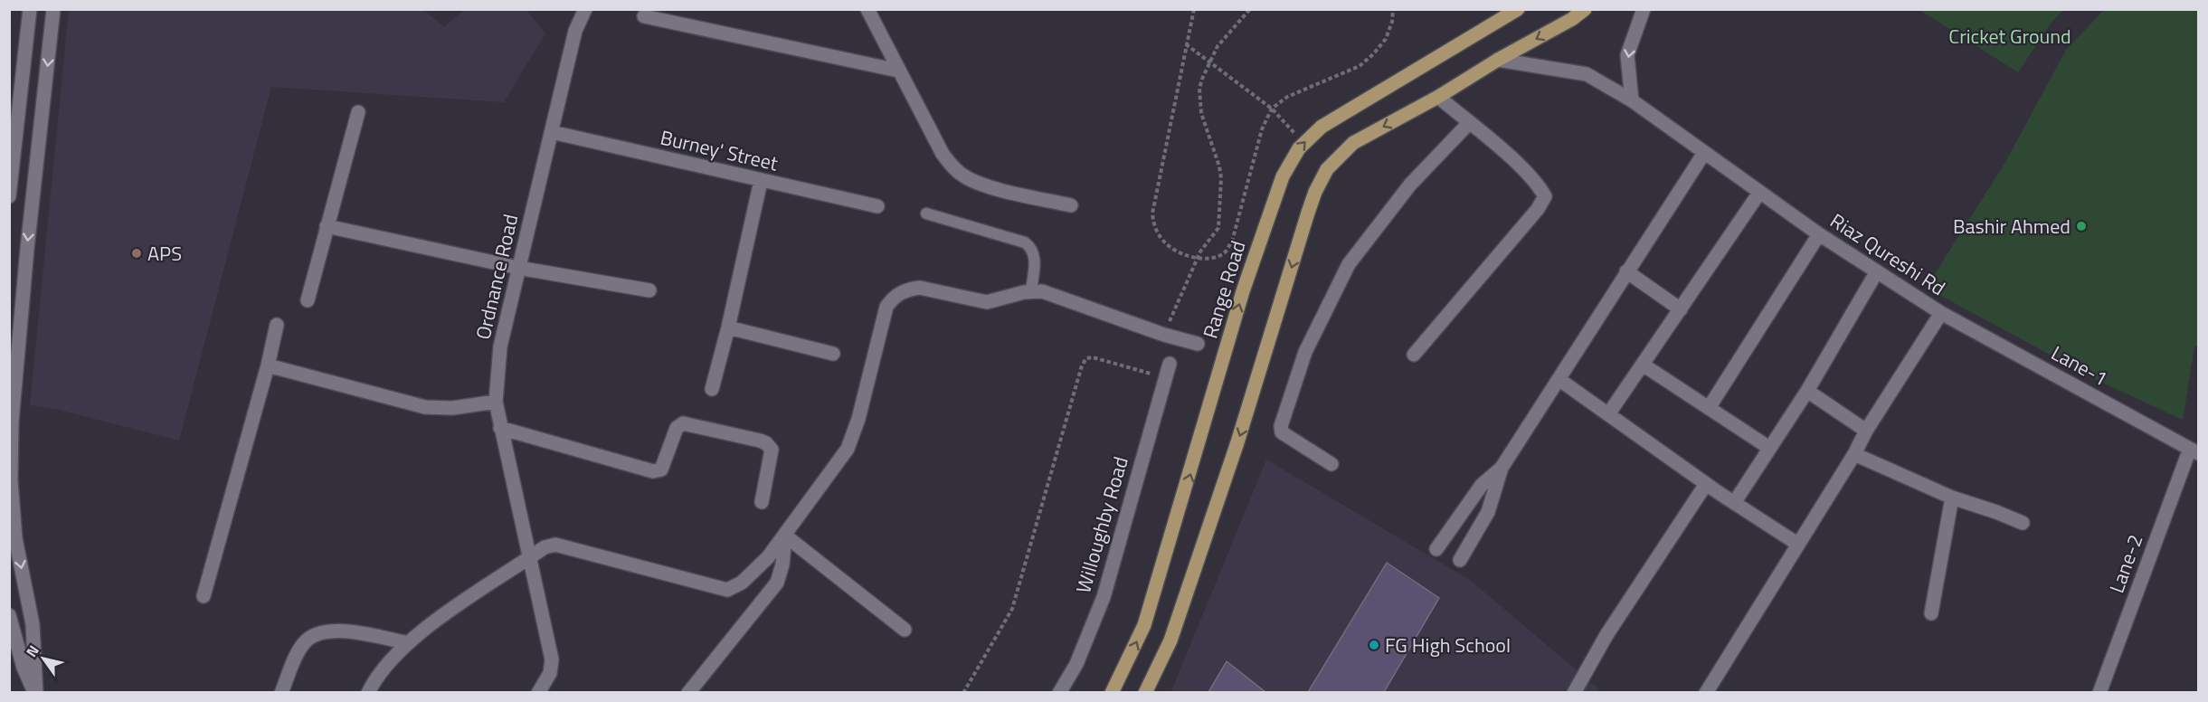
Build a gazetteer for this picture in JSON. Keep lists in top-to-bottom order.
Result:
{
  "streets": {
    "main road": ["Range Road"],
    "street": [
      "Burney' Street",
      "Riaz Qureshi Rd",
      "Ordnance Road",
      "Lane-1",
      "Willoughby Road",
      "Lane-2"
    ]
  },
  "crossings": [
    ["Burney' Street", "Ordnance Road"],
    ["Riaz Qureshi Rd", "Lane-1"],
    ["Lane-1", "Lane-2"]
  ],
  "parks": ["Cricket Ground"],
  "places": ["Bashir Ahmed", "APS", "FG High School"],
  "north": "top left"
}
